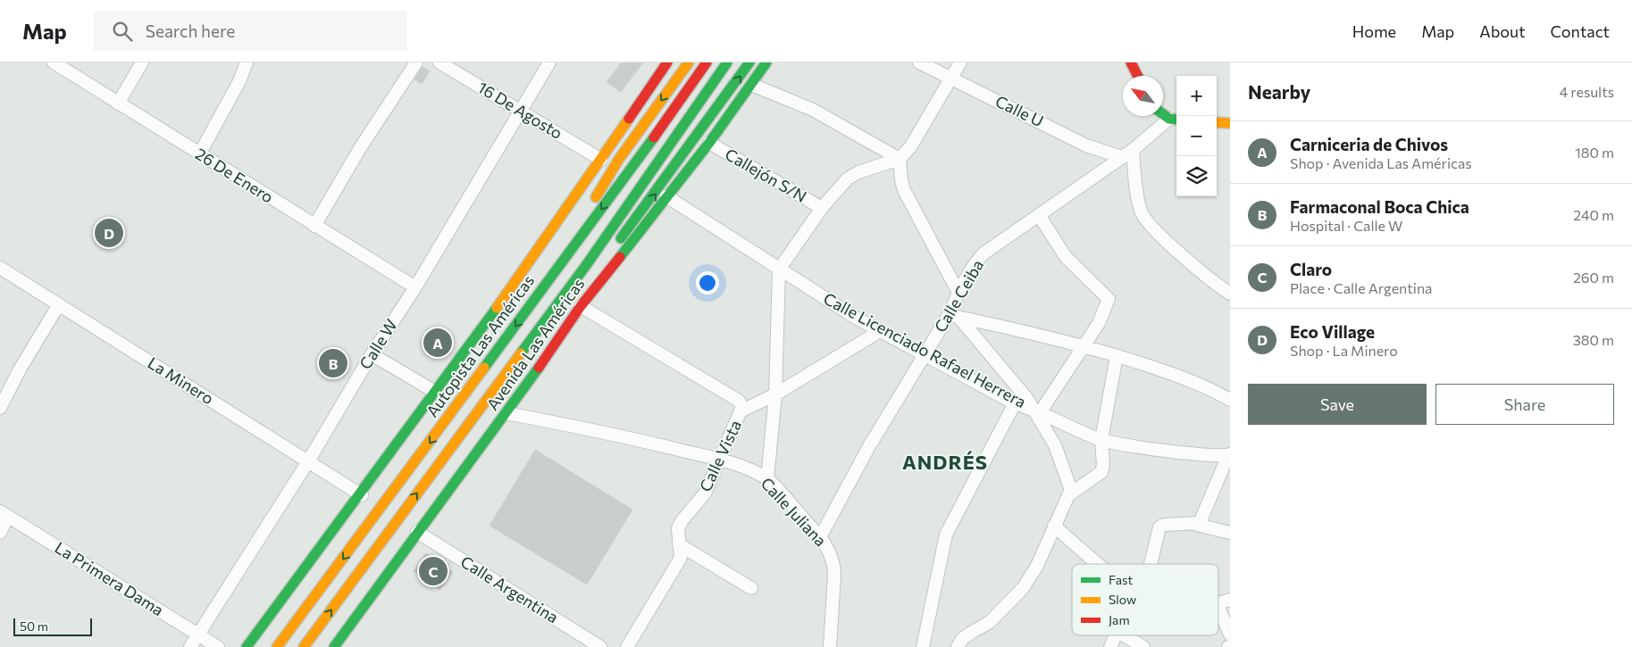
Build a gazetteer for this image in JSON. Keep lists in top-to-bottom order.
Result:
{
  "streets": {
    "main road": ["Avenida Las Américas", "Autopista Las Américas"],
    "street": [
      "16 De Agosto",
      "Calle U",
      "26 De Enero",
      "Callejón S/N",
      "Calle Ceiba",
      "Calle W",
      "Calle Licenciado Rafael Herrera",
      "La Minero",
      "Calle Vista",
      "Calle Juliana",
      "La Primera Dama",
      "Calle Argentina"
    ]
  },
  "crossings": [
    ["16 De Agosto", "Calle W"],
    ["Calle U", "Calle Ceiba"],
    ["26 De Enero", "Calle W"],
    ["Callejón S/N", "Avenida Las Américas"],
    ["Calle Ceiba", "Calle Licenciado Rafael Herrera"],
    ["Calle Ceiba", "Calle Juliana"],
    ["Calle W", "La Minero"],
    ["Calle W", "La Primera Dama"],
    ["Avenida Las Américas", "Calle Licenciado Rafael Herrera"],
    ["Avenida Las Américas", "Calle Vista"],
    ["Avenida Las Américas", "Calle Juliana"],
    ["Avenida Las Américas", "Calle Argentina"],
    ["Calle Vista", "Calle Juliana"]
  ],
  "districts": ["ANDRÉS"],
  "legend": ["Fast", "Slow", "Jam"],
  "scale_bar": "50 m",
  "north": "top left",
  "page": {
    "header": "Map",
    "search": "Search here",
    "nav": [
      "Home",
      "Map",
      "About",
      "Contact"
    ],
    "heading": ["Nearby", "4 results"],
    "map_buttons": ["+", "−"],
    "list": [
      {
        "mark": "A",
        "name": "Carniceria de Chivos",
        "note": "Shop · Avenida Las Américas",
        "value": "180 m"
      },
      {
        "mark": "B",
        "name": "Farmaconal Boca Chica",
        "note": "Hospital · Calle W",
        "value": "240 m"
      },
      {
        "mark": "C",
        "name": "Claro",
        "note": "Place · Calle Argentina",
        "value": "260 m"
      },
      {
        "mark": "D",
        "name": "Eco Village",
        "note": "Shop · La Minero",
        "value": "380 m"
      }
    ],
    "pins": [
      "D",
      "A",
      "B",
      "C"
    ],
    "buttons": ["Save", "Share"],
    "scale": "50 m"
  }
}
